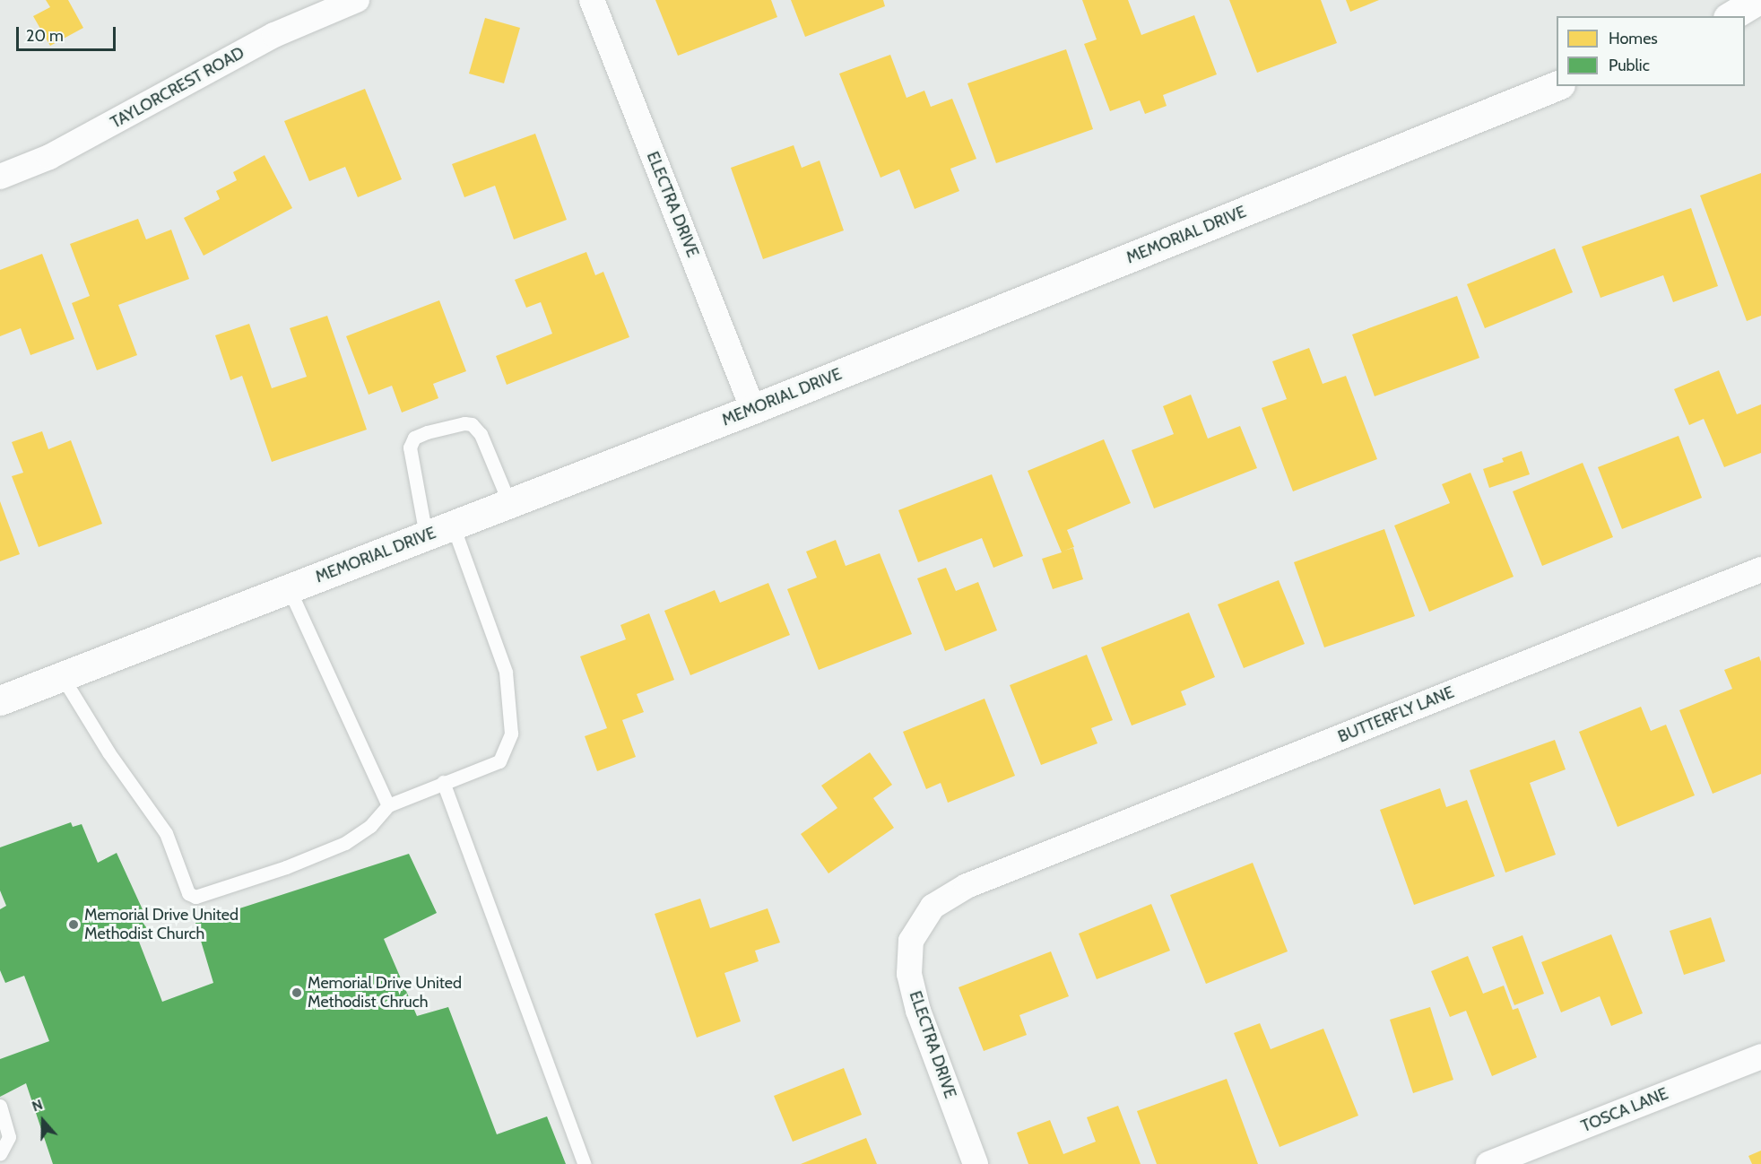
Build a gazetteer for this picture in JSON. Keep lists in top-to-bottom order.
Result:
{
  "streets": {
    "main road": ["MEMORIAL DRIVE"],
    "street": [
      "TAYLORCREST ROAD",
      "ELECTRA DRIVE",
      "BUTTERFLY LANE",
      "TOSCA LANE"
    ]
  },
  "crossings": [
    ["ELECTRA DRIVE", "MEMORIAL DRIVE"],
    ["ELECTRA DRIVE", "BUTTERFLY LANE"]
  ],
  "places": ["Memorial Drive United Methodist Church", "Memorial Drive United Methodist Chruch"],
  "legend": ["Homes", "Public"],
  "scale_bar": "20 m",
  "north": "top"
}
